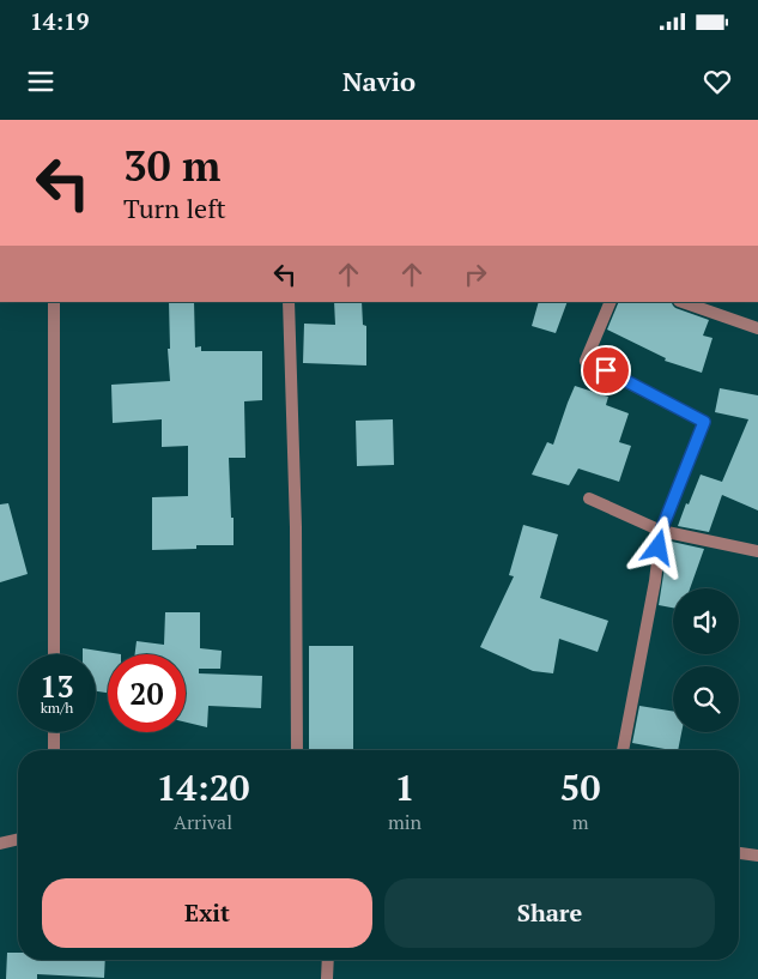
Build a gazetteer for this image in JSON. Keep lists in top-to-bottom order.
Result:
{
  "page": {
    "status": "14:19",
    "header": "Navio",
    "turn": ["30 m", "Turn left"],
    "speed": "13 km/h",
    "limit": "20",
    "eta": [
      "14:20",
      "Arrival",
      "1",
      "min",
      "50",
      "m"
    ],
    "buttons": ["Exit", "Share"]
  }
}
